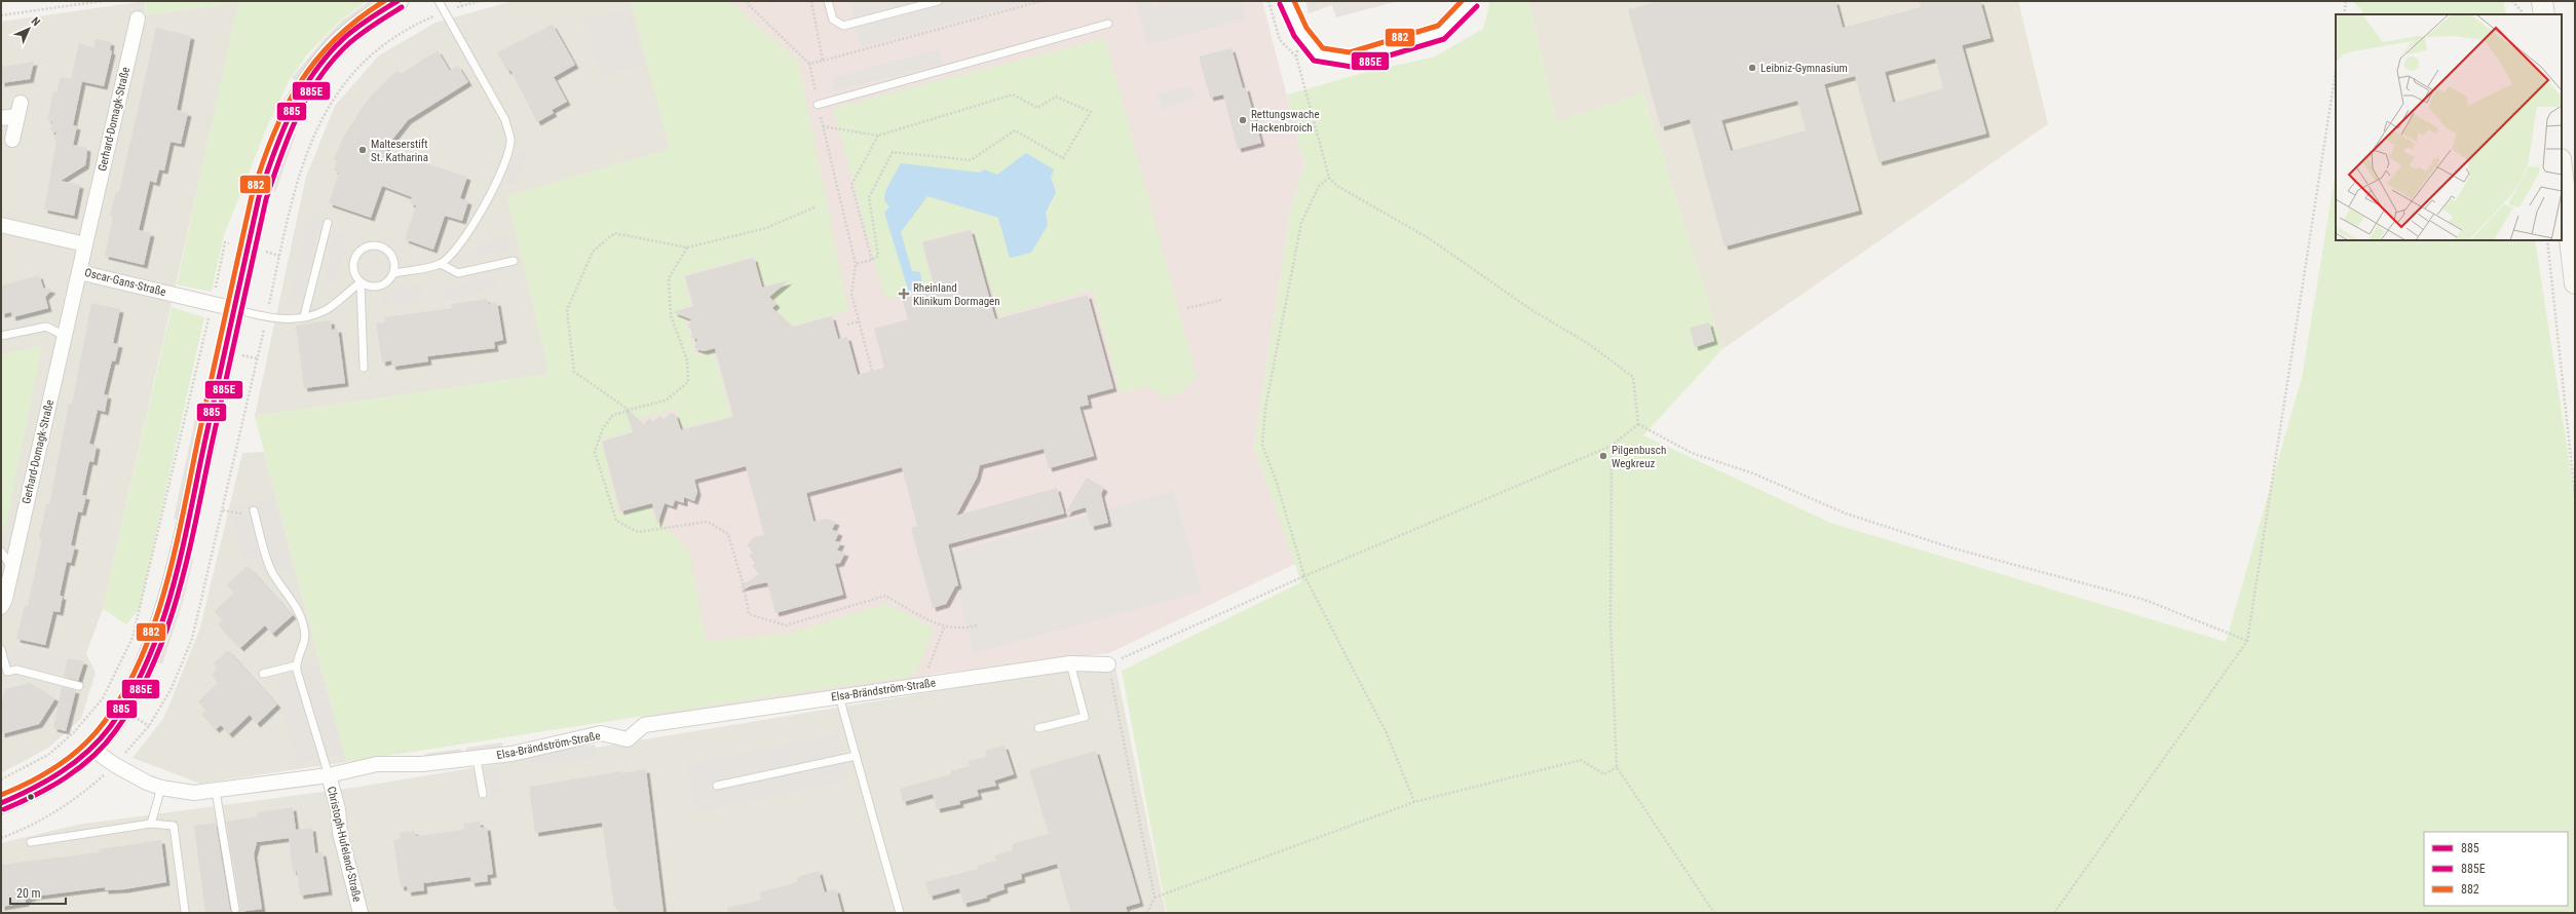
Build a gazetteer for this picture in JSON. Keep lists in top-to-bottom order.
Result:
{
  "streets": {
    "street": [
      "Gerhard-Domagk-Straße",
      "Oscar-Gans-Straße",
      "Elsa-Brändström-Straße",
      "Christoph-Hufeland-Straße"
    ]
  },
  "crossings": [
    ["Gerhard-Domagk-Straße", "Oscar-Gans-Straße"],
    ["Elsa-Brändström-Straße", "Christoph-Hufeland-Straße"]
  ],
  "places": {
    "other": [
      "Leibniz-Gymnasium",
      "Rettungswache Hackenbroich",
      "Malteserstift St. Katharina",
      "Pilgenbusch Wegkreuz"
    ],
    "health": ["Rheinland Klinikum Dormagen"]
  },
  "lines": ["transit line 885", "transit line 882", "transit line 885E"],
  "legend": ["885", "885E", "882"],
  "scale_bar": "20 m",
  "north": "top right"
}
